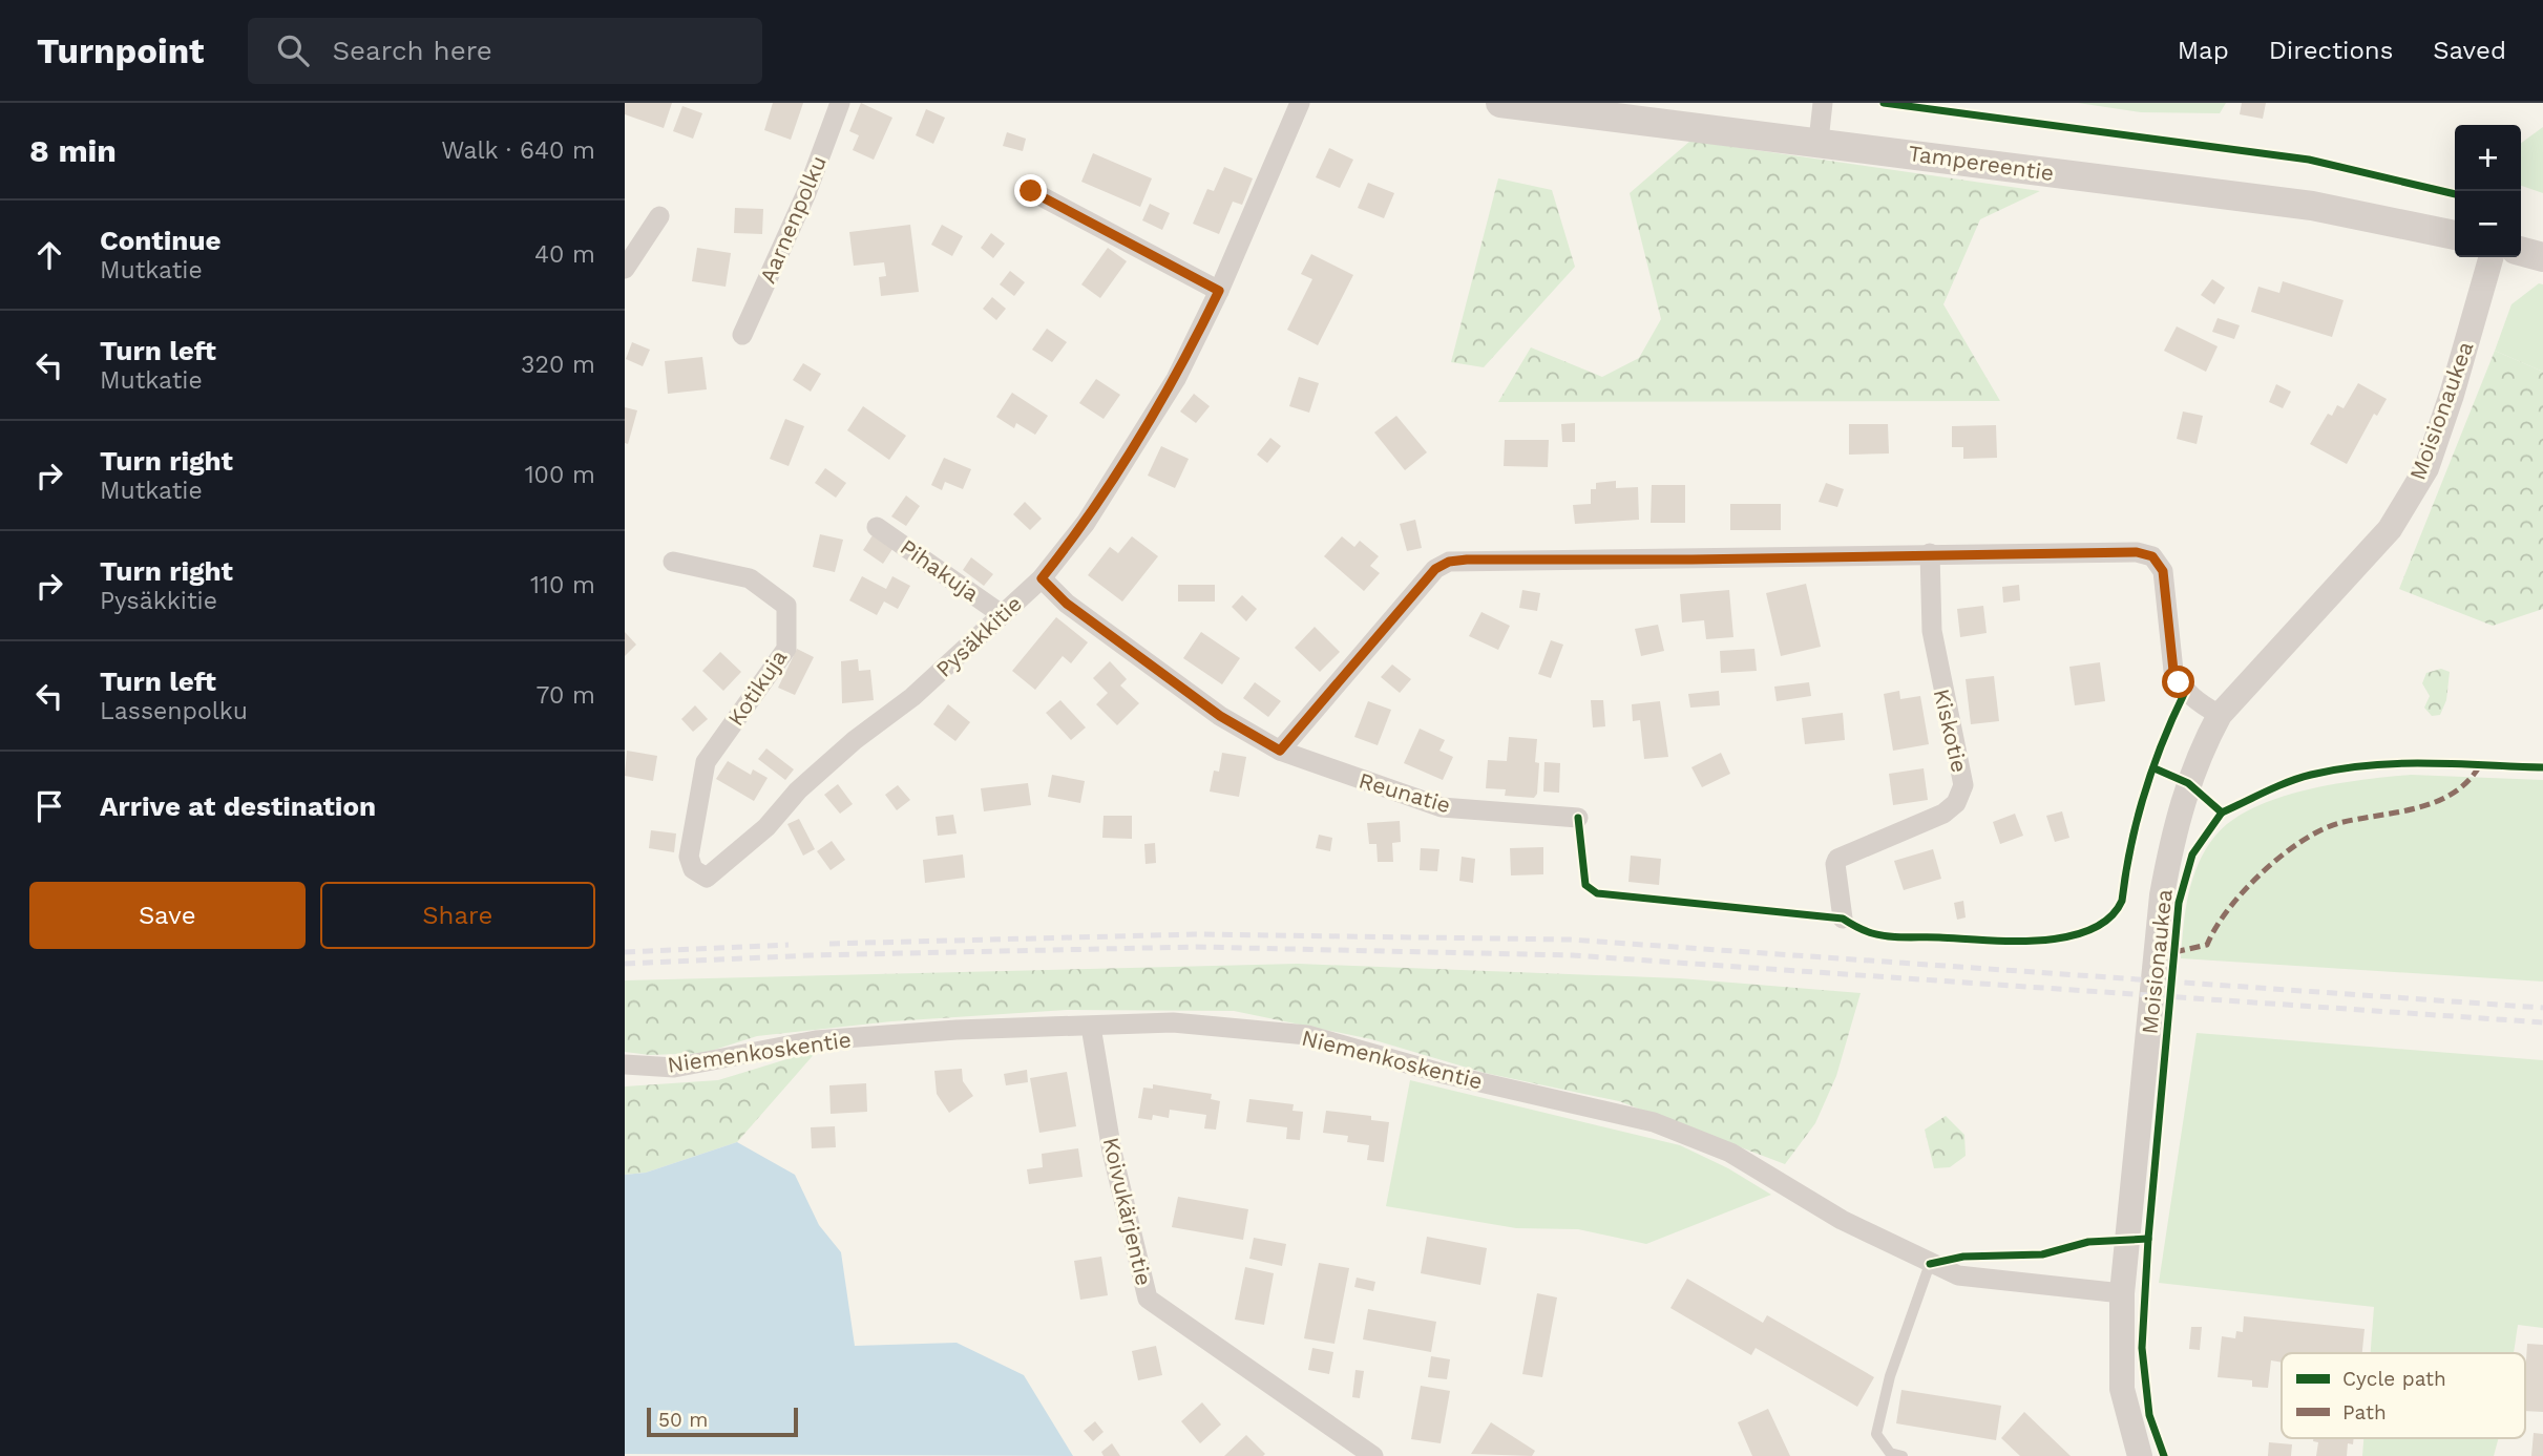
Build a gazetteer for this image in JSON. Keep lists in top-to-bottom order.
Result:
{
  "streets": {
    "main road": ["Tampereentie"],
    "street": [
      "Aarnenpolku",
      "Moisionaukea",
      "Pihakuja",
      "Pysäkkitie",
      "Kotikuja",
      "Kiskotie",
      "Reunatie",
      "Niemenkoskentie",
      "Koivukärjentie"
    ]
  },
  "crossings": [
    ["Moisionaukea", "Niemenkoskentie"],
    ["Pihakuja", "Pysäkkitie"],
    ["Pysäkkitie", "Kotikuja"],
    ["Pysäkkitie", "Reunatie"],
    ["Niemenkoskentie", "Koivukärjentie"]
  ],
  "legend": ["Cycle path", "Path"],
  "scale_bar": "50 m",
  "page": {
    "header": "Turnpoint",
    "search": "Search here",
    "nav": ["Map", "Directions", "Saved"],
    "heading": ["8 min", "Walk · 640 m"],
    "map_buttons": ["+", "−"],
    "list": [
      ["Continue", "Mutkatie", "40 m"],
      ["Turn left", "Mutkatie", "320 m"],
      ["Turn right", "Mutkatie", "100 m"],
      ["Turn right", "Pysäkkitie", "110 m"],
      ["Turn left", "Lassenpolku", "70 m"],
      "Arrive at destination"
    ],
    "buttons": ["Save", "Share"],
    "scale": "50 m"
  }
}
